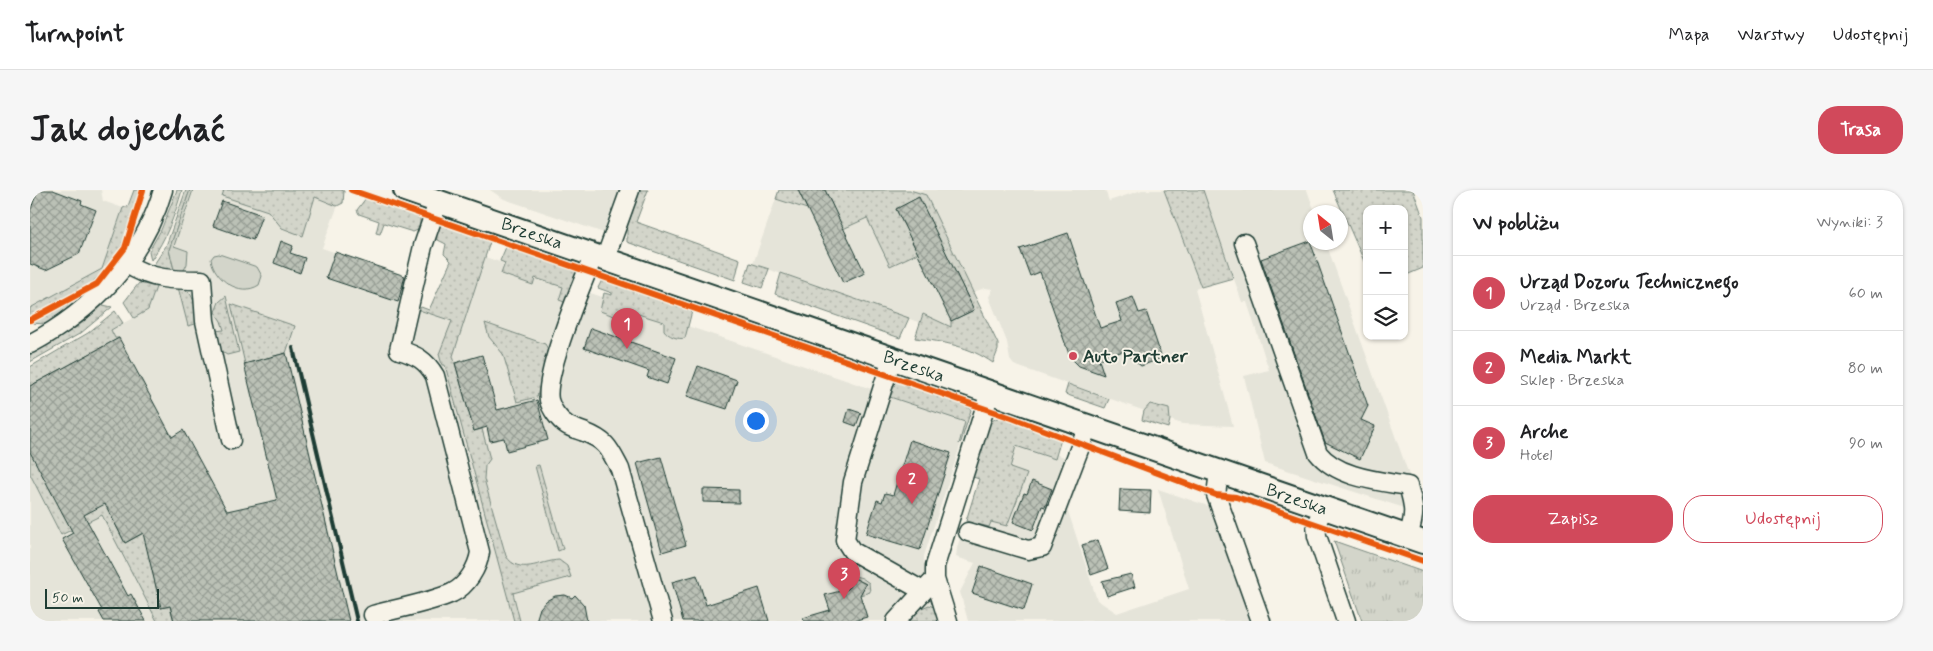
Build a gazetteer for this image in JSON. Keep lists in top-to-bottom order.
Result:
{
  "streets": {
    "main road": ["Brzeska"]
  },
  "places": ["Auto Partner"],
  "scale_bar": "50 m",
  "north": "top left",
  "page": {
    "header": "Turnpoint",
    "nav": ["Mapa", "Warstwy", "Udostępnij"],
    "buttons": [
      "Trasa",
      ["Zapisz", "Udostępnij"]
    ],
    "title": "Jak dojechać",
    "heading": ["W pobliżu", "Wyniki: 3"],
    "map_buttons": ["+", "−"],
    "list": [
      {
        "mark": "1",
        "name": "Urząd Dozoru Technicznego",
        "note": "Urząd · Brzeska",
        "value": "60 m"
      },
      {
        "mark": "2",
        "name": "Media Markt",
        "note": "Sklep · Brzeska",
        "value": "80 m"
      },
      {
        "mark": "3",
        "name": "Arche",
        "note": "Hotel",
        "value": "90 m"
      }
    ],
    "pins": ["1", "2", "3"],
    "scale": "50 m"
  }
}
